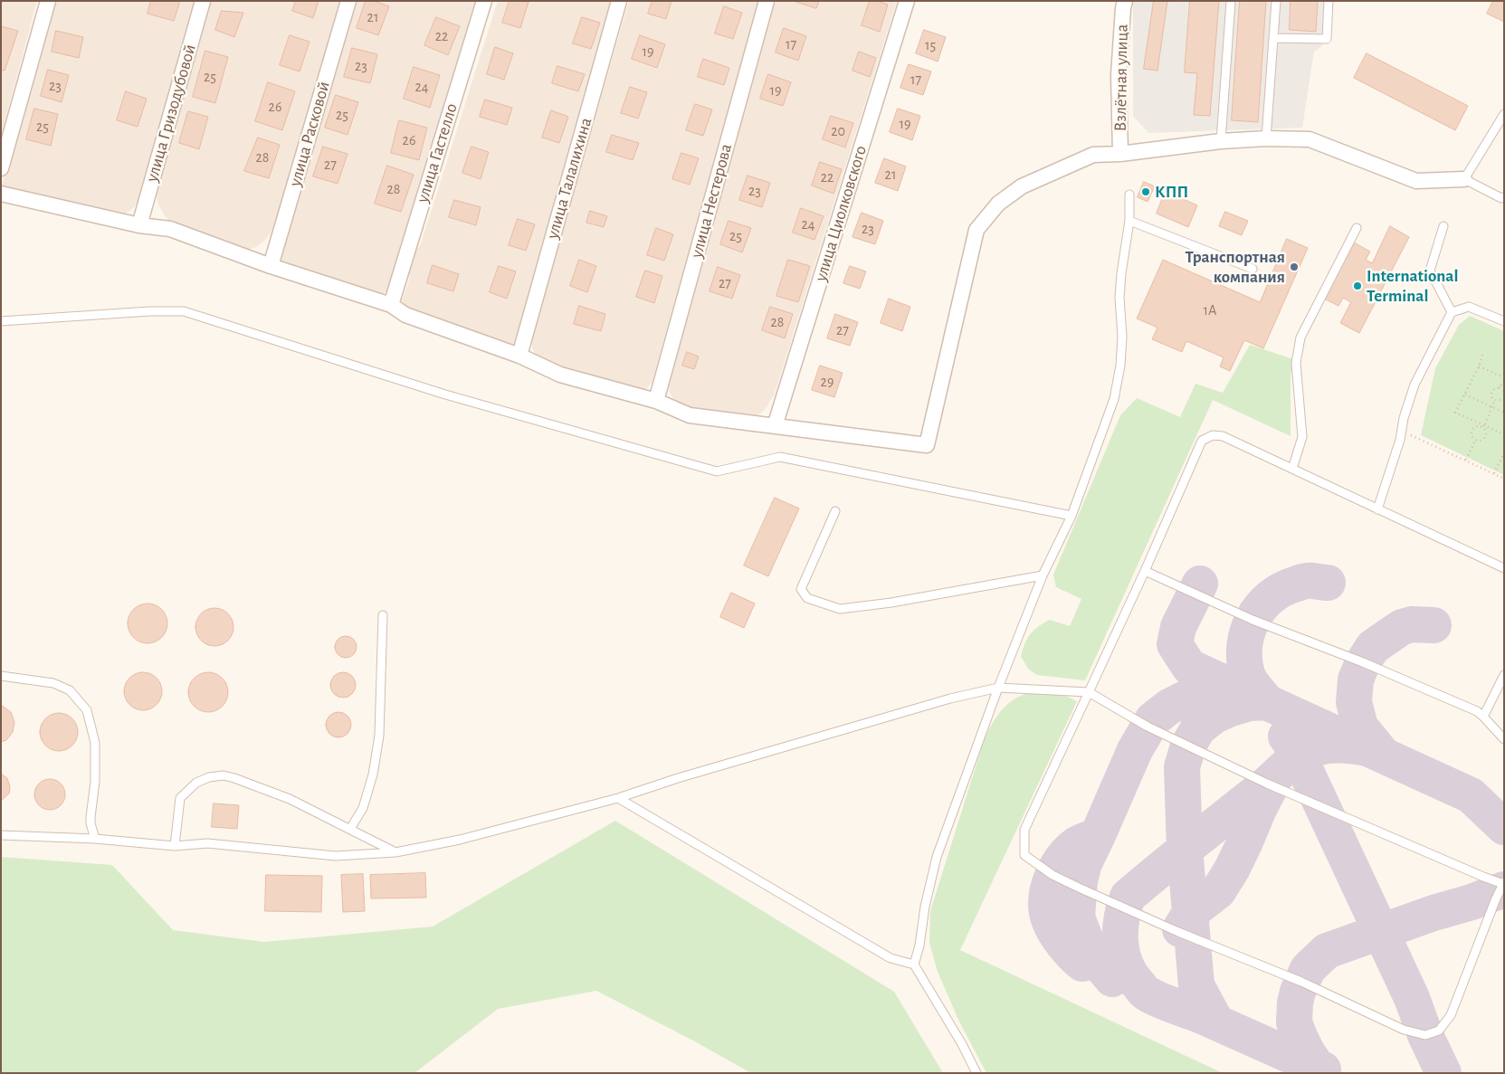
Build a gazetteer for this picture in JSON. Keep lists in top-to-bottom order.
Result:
{
  "streets": {
    "street": [
      "Взлётная улица",
      "улица Гризодубовой",
      "улица Расковой",
      "улица Гастелло",
      "улица Талалихина",
      "улица Нестерова",
      "улица Циолковского"
    ]
  },
  "places": ["КПП", "Транспортная компания", "International Terminal"],
  "house_numbers": [
    "21",
    "22",
    "17",
    "15",
    "19",
    "23",
    "25",
    "17",
    "23",
    "24",
    "19",
    "26",
    "25",
    "19",
    "25",
    "20",
    "26",
    "28",
    "27",
    "21",
    "22",
    "28",
    "23",
    "24",
    "23",
    "25",
    "27",
    "1А",
    "28",
    "27",
    "29"
  ]
}
